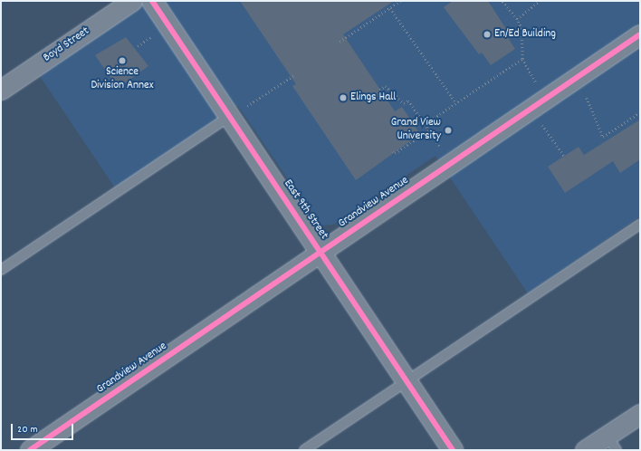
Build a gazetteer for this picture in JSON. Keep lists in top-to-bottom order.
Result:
{
  "streets": {
    "street": ["Boyd Street", "Grandview Avenue", "East 9th Street"]
  },
  "crossings": [
    ["Grandview Avenue", "East 9th Street"]
  ],
  "places": [
    "En/Ed Building",
    "Science Division Annex",
    "Elings Hall",
    "Grand View University"
  ],
  "scale_bar": "20 m"
}
